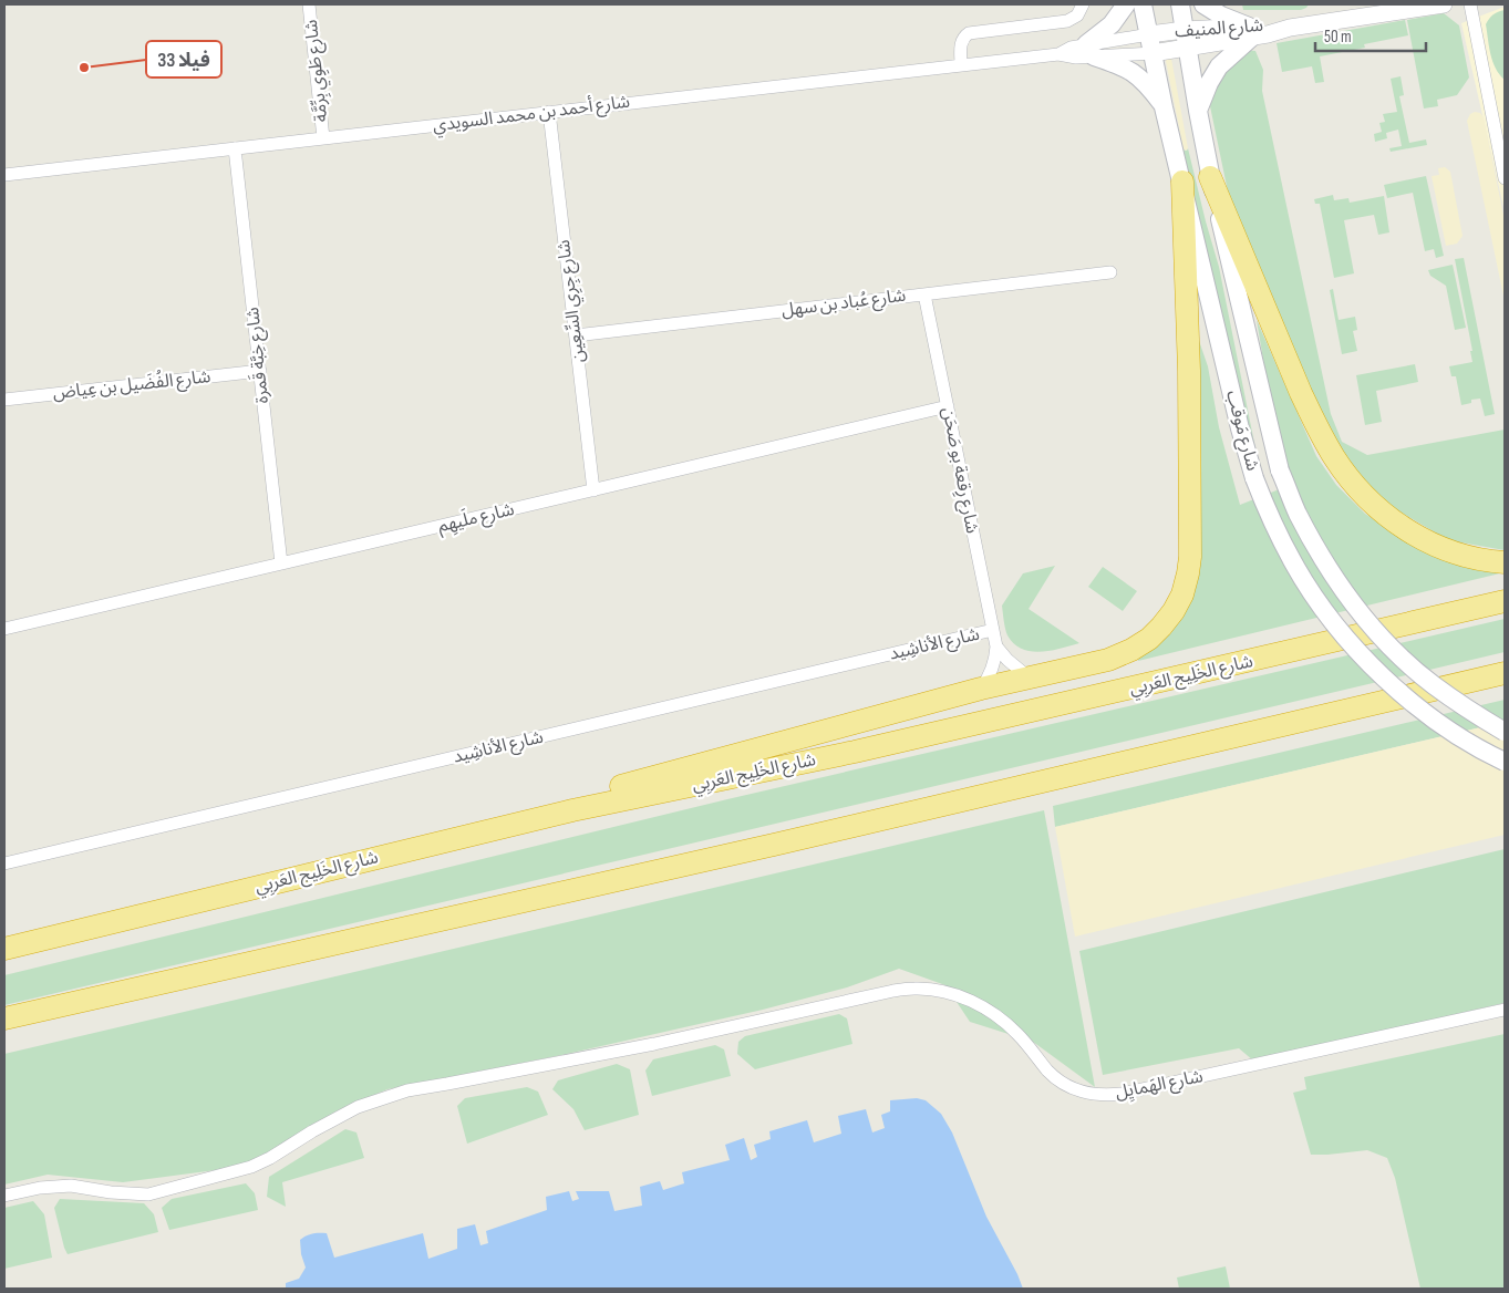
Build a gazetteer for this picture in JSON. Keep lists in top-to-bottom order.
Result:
{
  "streets": {
    "highway": ["شارع الخَلِيج العَربِي"],
    "main road": ["شارع مَوقب"],
    "street": [
      "شارع المنيف",
      "شارع طَوِي بِرِّمَّة",
      "شارع أحمد بن محمد السويدي",
      "شارع جِرِي السِّعِين",
      "شارع عُباد بن سهل",
      "شارع خِبَّة قَمرة",
      "شارع الفُضَيل بن عِياض",
      "شارع رِقعة بو صَحَن",
      "شارع ملَيهِم",
      "شارع الأناشِيد",
      "شارع الهَمايِل"
    ]
  },
  "crossings": [
    ["شارع المنيف", "شارع أحمد بن محمد السويدي"],
    ["شارع المنيف", "شارع مَوقب"],
    ["شارع طَوِي بِرِّمَّة", "شارع أحمد بن محمد السويدي"],
    ["شارع أحمد بن محمد السويدي", "شارع جِرِي السِّعِين"],
    ["شارع أحمد بن محمد السويدي", "شارع خِبَّة قَمرة"],
    ["شارع أحمد بن محمد السويدي", "شارع مَوقب"],
    ["شارع جِرِي السِّعِين", "شارع عُباد بن سهل"],
    ["شارع جِرِي السِّعِين", "شارع ملَيهِم"],
    ["شارع عُباد بن سهل", "شارع رِقعة بو صَحَن"],
    ["شارع خِبَّة قَمرة", "شارع الفُضَيل بن عِياض"],
    ["شارع خِبَّة قَمرة", "شارع ملَيهِم"],
    ["شارع رِقعة بو صَحَن", "شارع ملَيهِم"],
    ["شارع رِقعة بو صَحَن", "شارع الأناشِيد"]
  ],
  "places": ["فيلا 33"],
  "scale_bar": "50 m"
}
